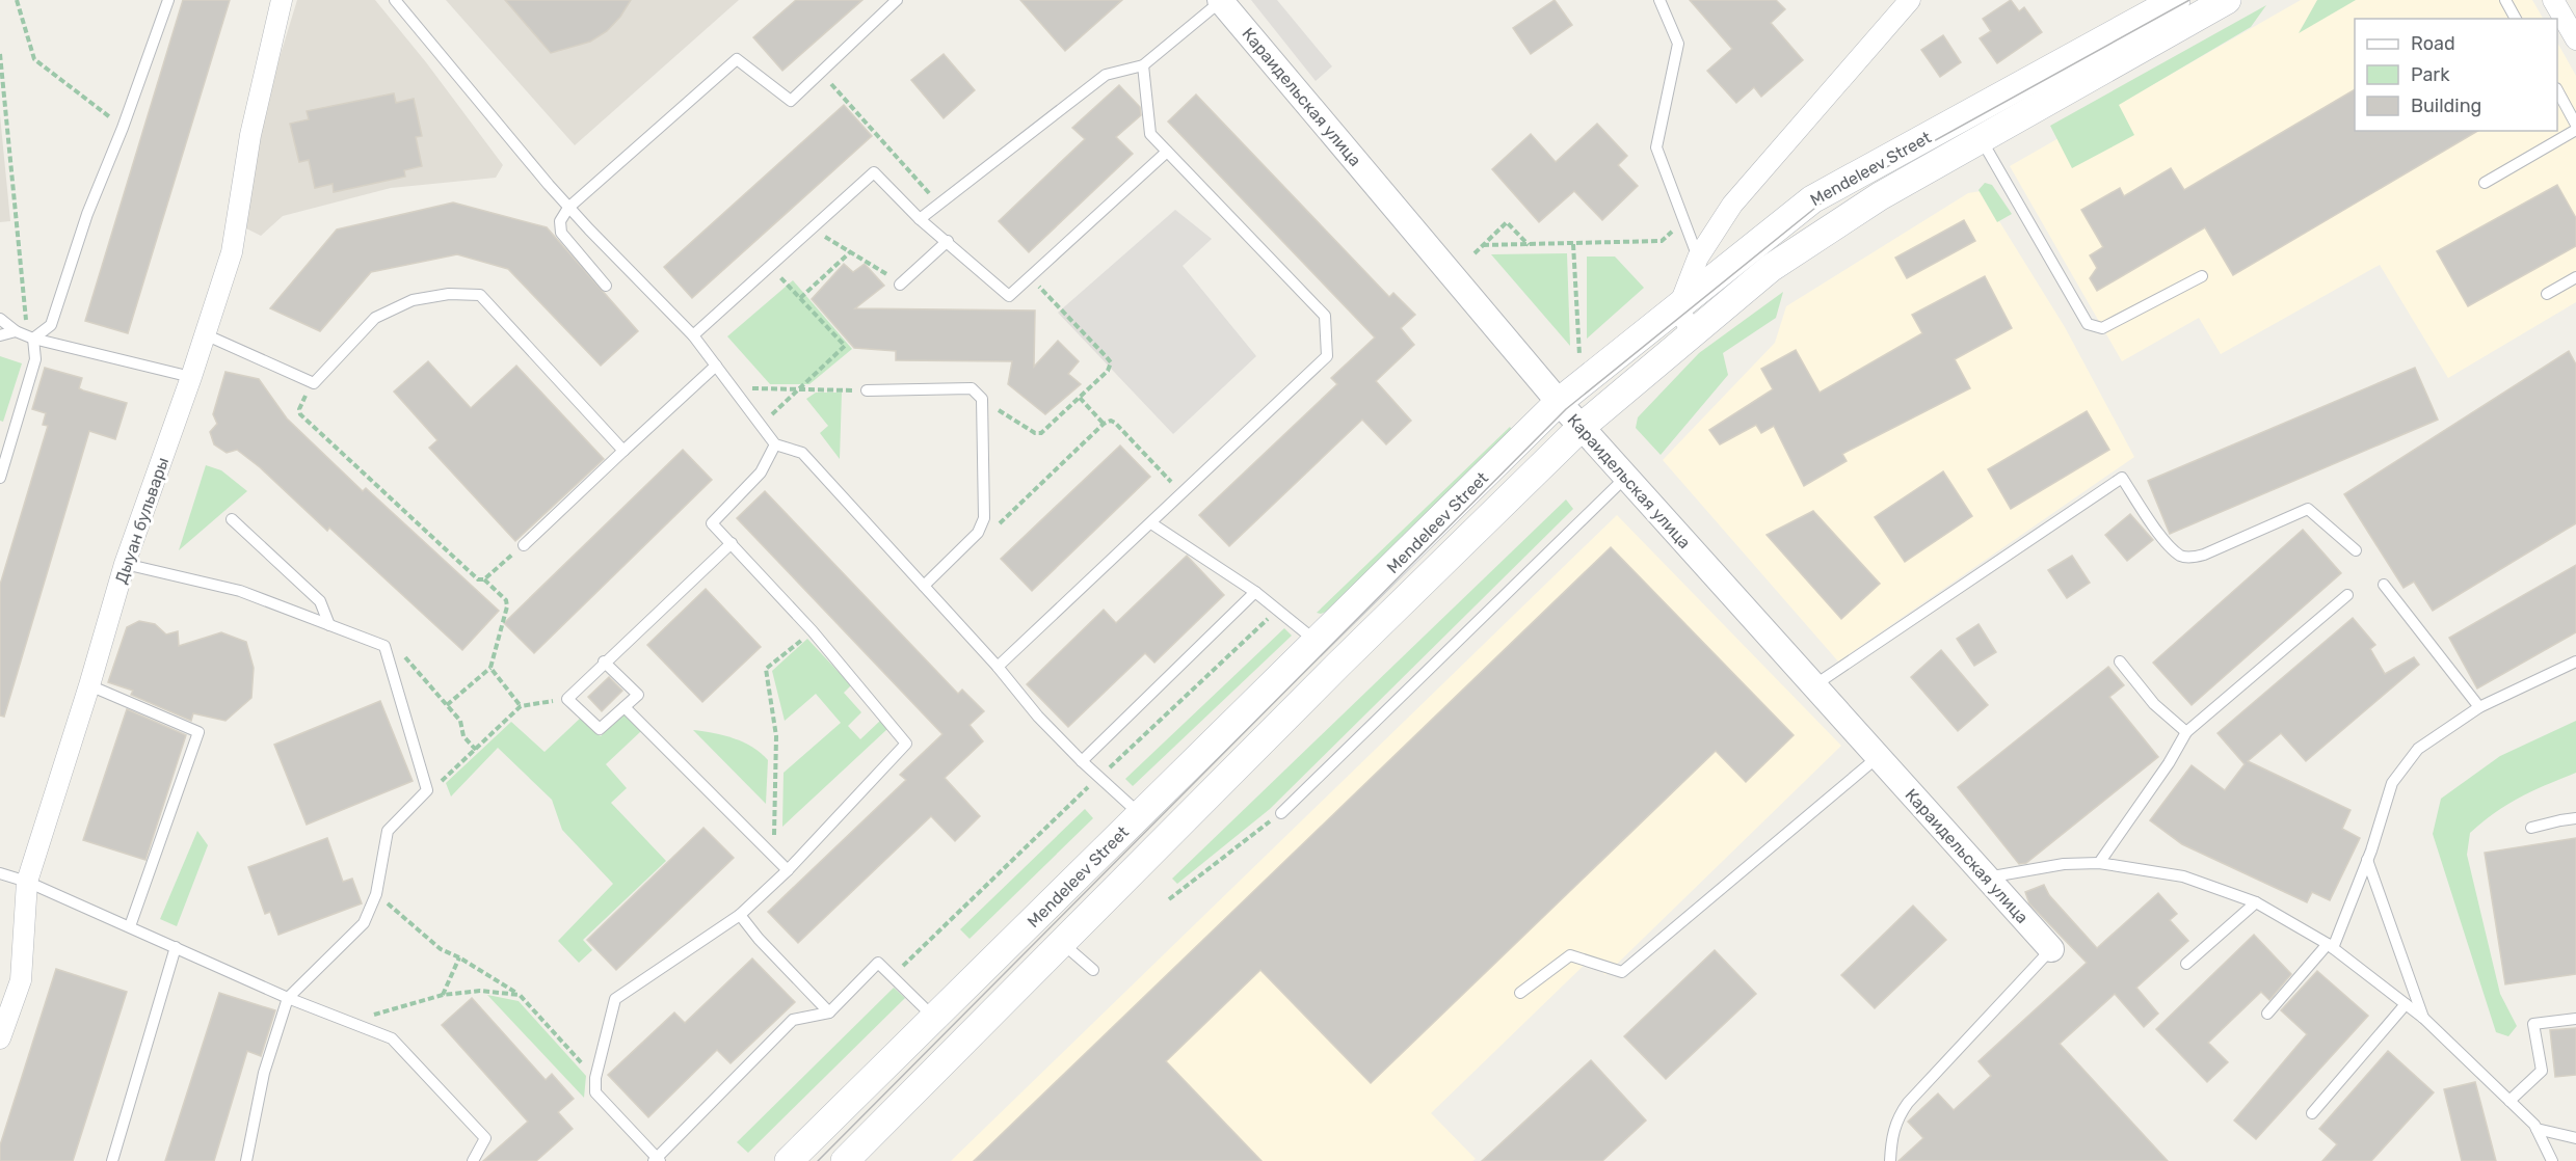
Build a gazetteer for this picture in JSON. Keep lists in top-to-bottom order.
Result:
{
  "streets": {
    "main road": ["Mendeleev Street"],
    "street": ["Караидельская улица", "Дыуан бульвары"]
  },
  "crossings": [
    ["Караидельская улица", "Mendeleev Street"]
  ],
  "legend": ["Road", "Park", "Building"]
}
